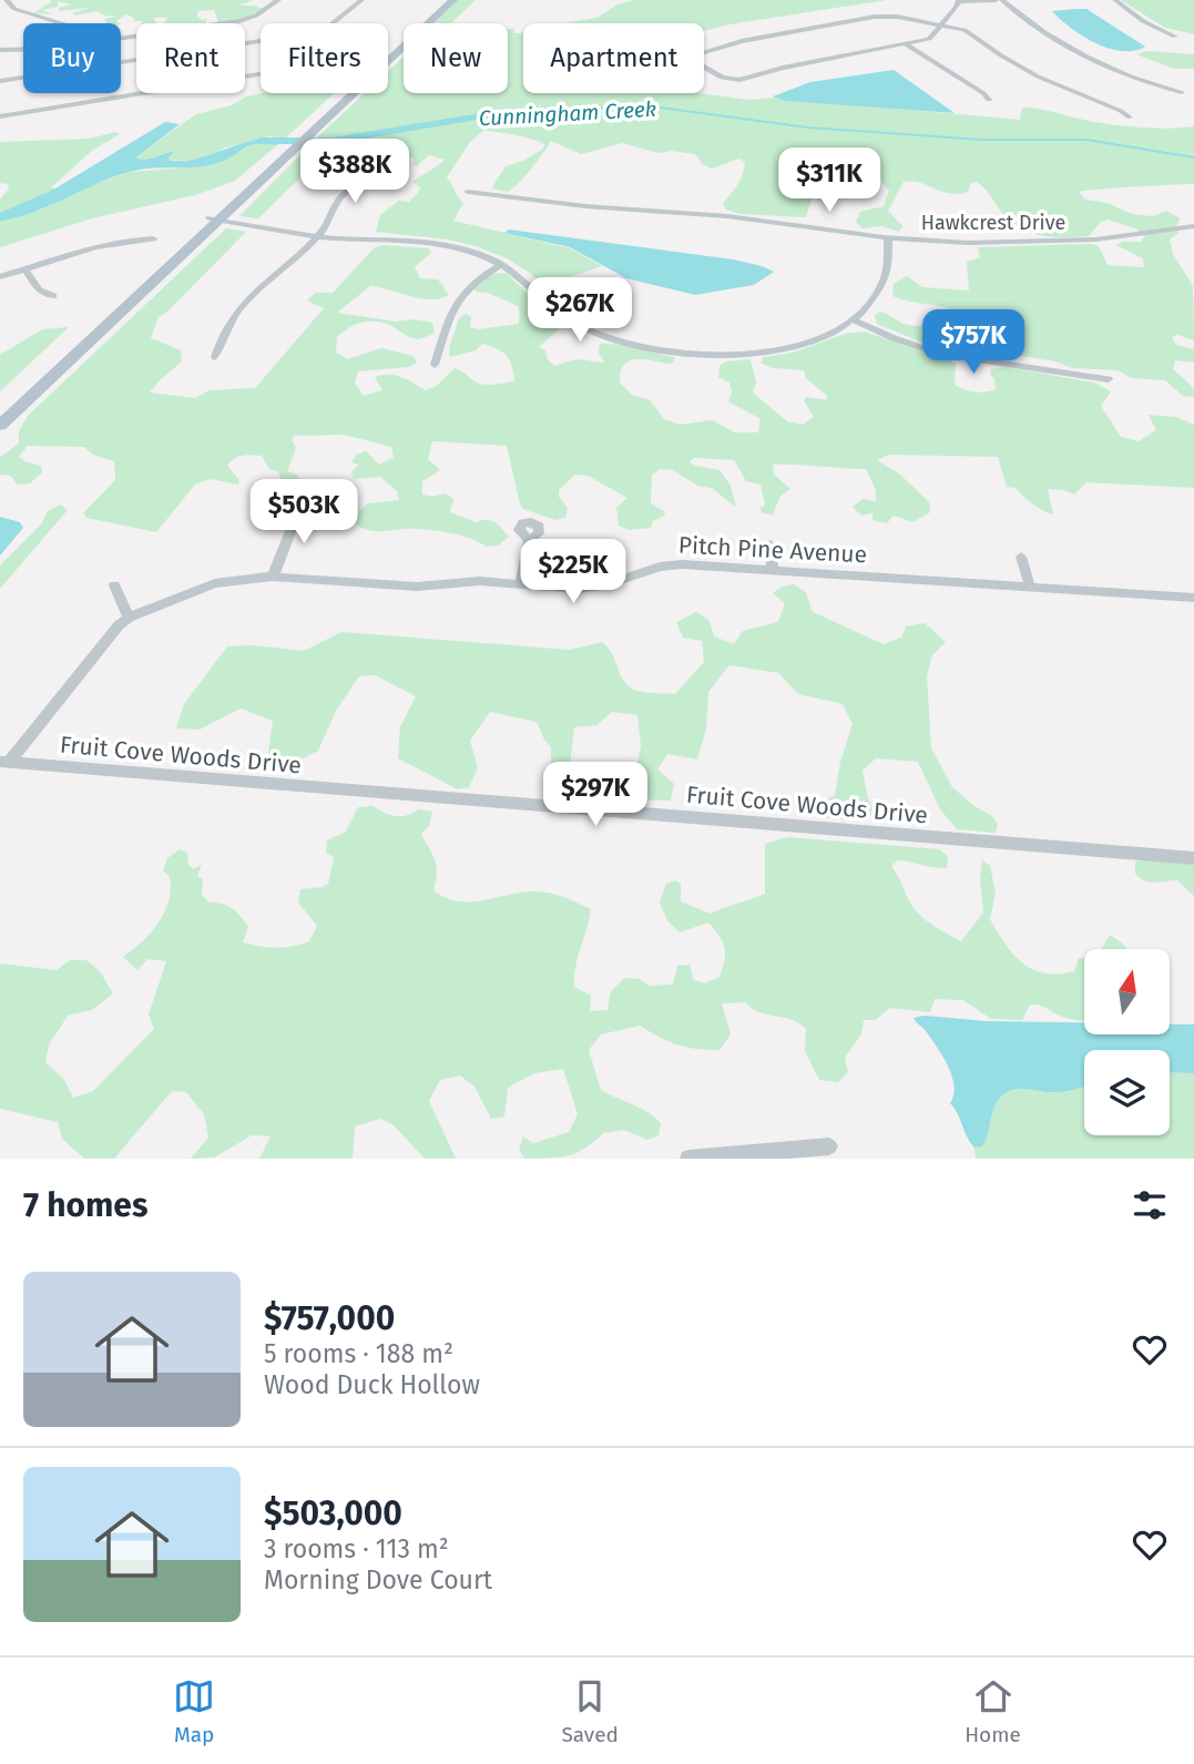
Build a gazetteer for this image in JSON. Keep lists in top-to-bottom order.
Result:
{
  "streets": {
    "street": ["Hawkcrest Drive", "Pitch Pine Avenue", "Fruit Cove Woods Drive"]
  },
  "crossings": [
    ["Pitch Pine Avenue", "Fruit Cove Woods Drive"]
  ],
  "water": ["Cunningham Creek"],
  "north": "top",
  "page": {
    "chip": [
      "Buy",
      "Rent",
      "Filters",
      "New",
      "Apartment"
    ],
    "price": [
      "$388K",
      "$311K",
      "$267K",
      "$757K",
      "$503K",
      "$225K",
      "$297K"
    ],
    "heading": "7 homes",
    "list": [
      {
        "name": "$757,000",
        "note": "5 rooms · 188 m² · Wood Duck Hollow"
      },
      {
        "name": "$503,000",
        "note": "3 rooms · 113 m² · Morning Dove Court"
      }
    ],
    "tabs": ["Map", "Saved", "Home"]
  }
}
